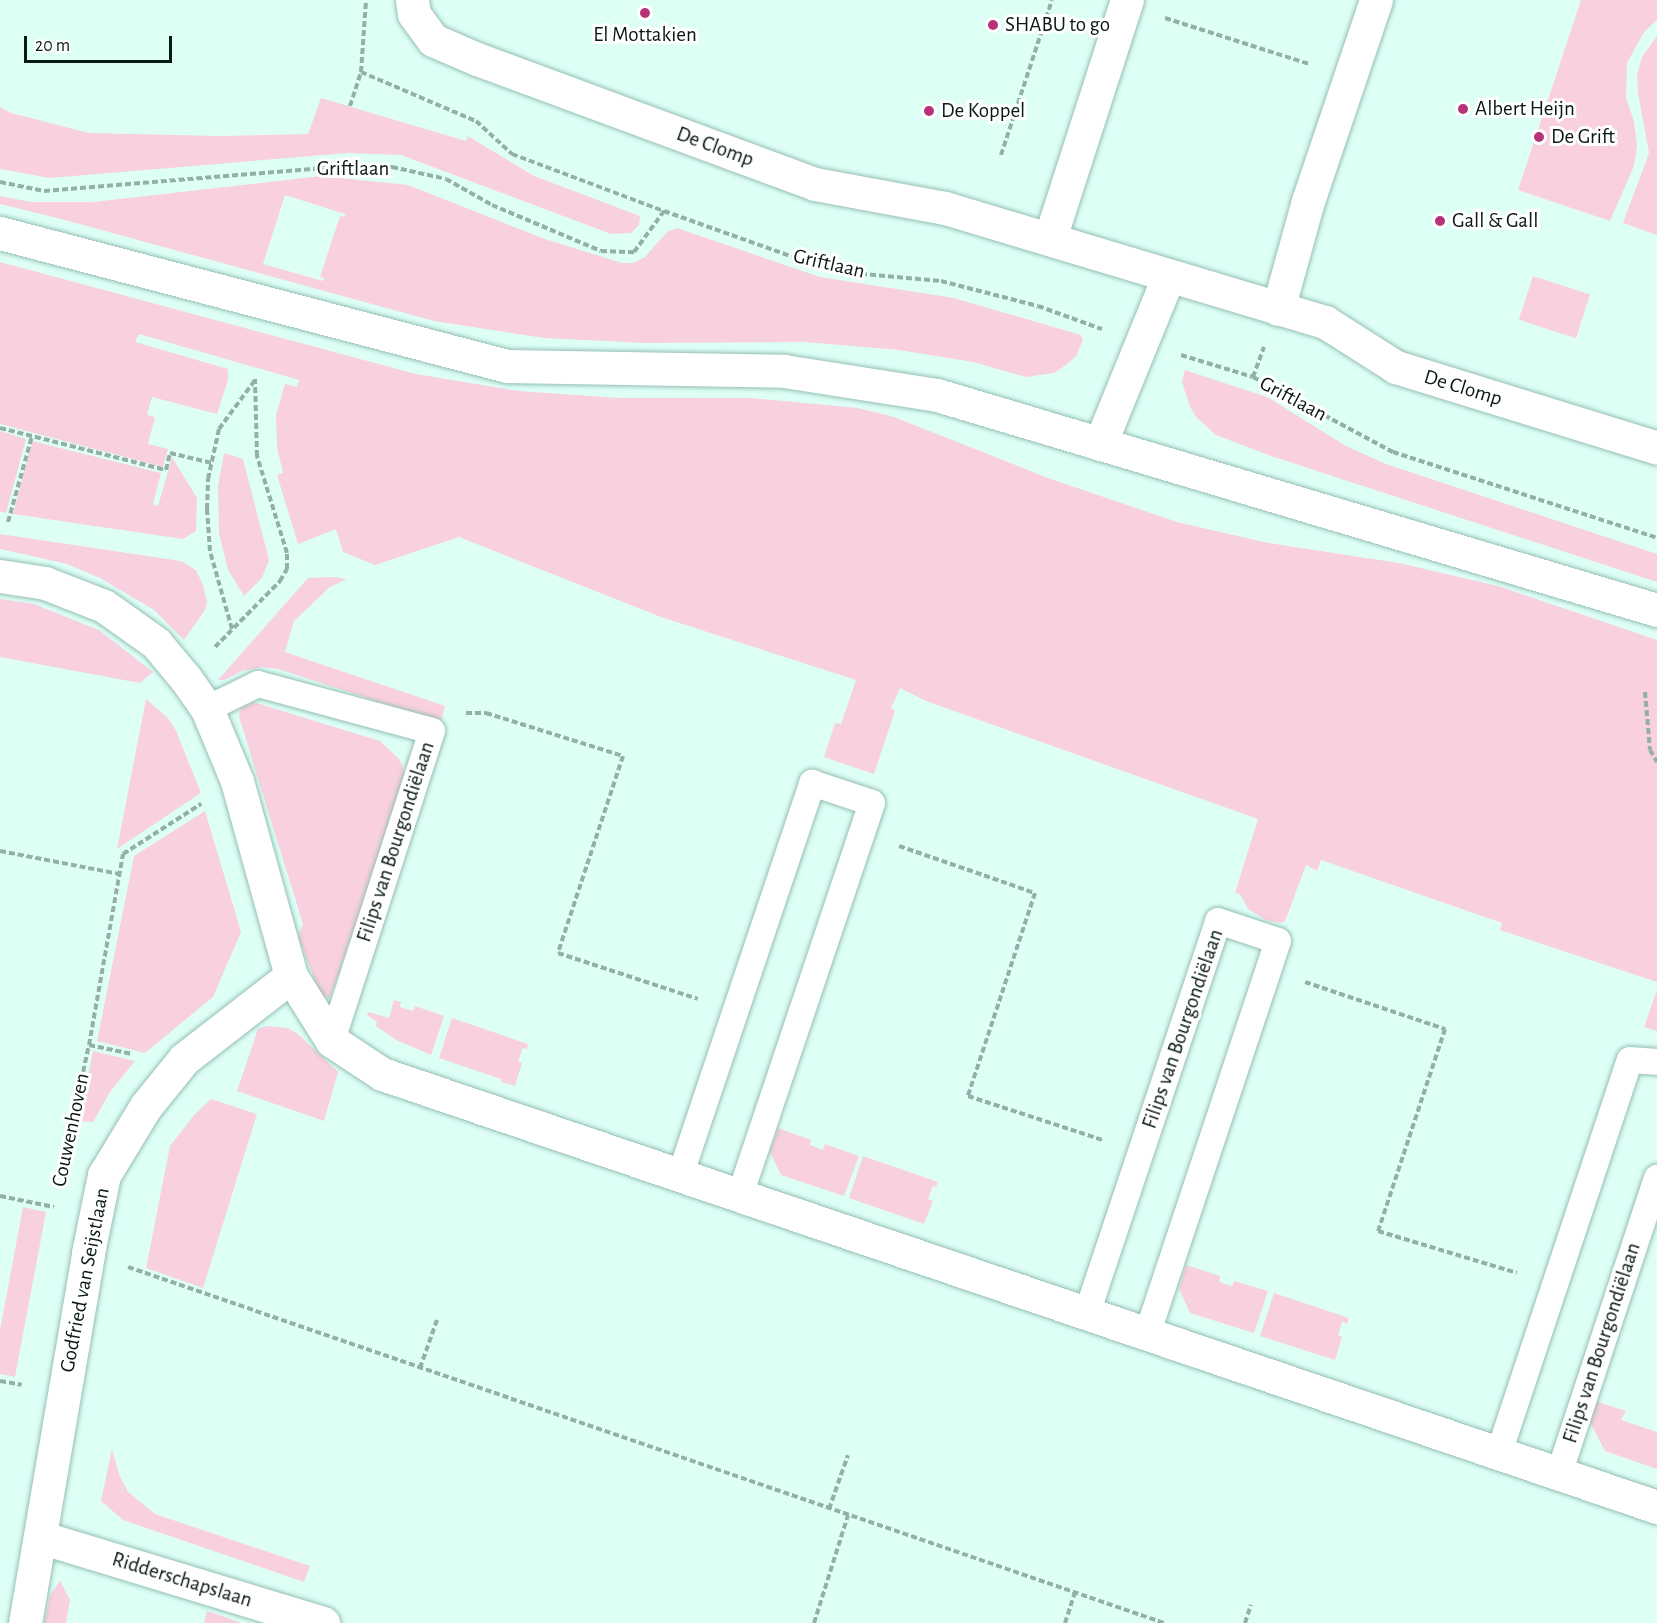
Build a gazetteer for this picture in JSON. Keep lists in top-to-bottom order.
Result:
{
  "streets": {
    "street": ["De Clomp", "Godfried van Seijstlaan", "Ridderschapslaan"],
    "lane": ["Filips van Bourgondiëlaan"],
    "path": ["Griftlaan", "Couwenhoven"]
  },
  "crossings": [
    ["Godfried van Seijstlaan", "Ridderschapslaan"]
  ],
  "places": [
    "El Mottakien",
    "SHABU to go",
    "Albert Heijn",
    "De Koppel",
    "De Grift",
    "Gall & Gall"
  ],
  "scale_bar": "20 m"
}
